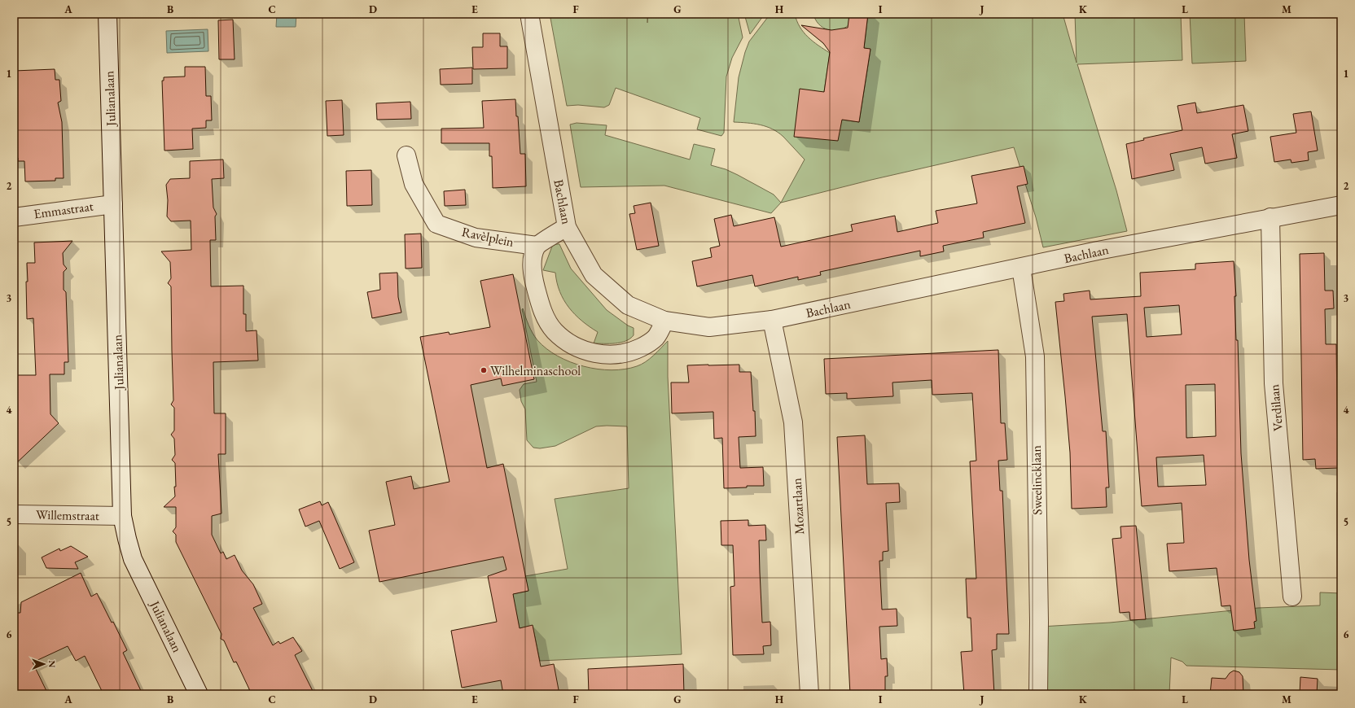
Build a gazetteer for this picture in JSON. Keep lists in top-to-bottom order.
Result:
{
  "streets": {
    "street": [
      "Julianalaan",
      "Bachlaan",
      "Emmastraat",
      "Ravèlplein",
      "Verdilaan",
      "Sweelincklaan",
      "Mozartlaan",
      "Willemstraat"
    ]
  },
  "crossings": [
    ["Julianalaan", "Emmastraat"],
    ["Julianalaan", "Willemstraat"],
    ["Bachlaan", "Verdilaan"],
    ["Bachlaan", "Sweelincklaan"],
    ["Bachlaan", "Mozartlaan"]
  ],
  "places": ["Wilhelminaschool"],
  "north": "right",
  "grid": {
    "columns": [
      "A",
      "B",
      "C",
      "D",
      "E",
      "F",
      "G",
      "H",
      "I",
      "J",
      "K",
      "L",
      "M"
    ],
    "rows": [
      "1",
      "2",
      "3",
      "4",
      "5",
      "6"
    ]
  }
}
